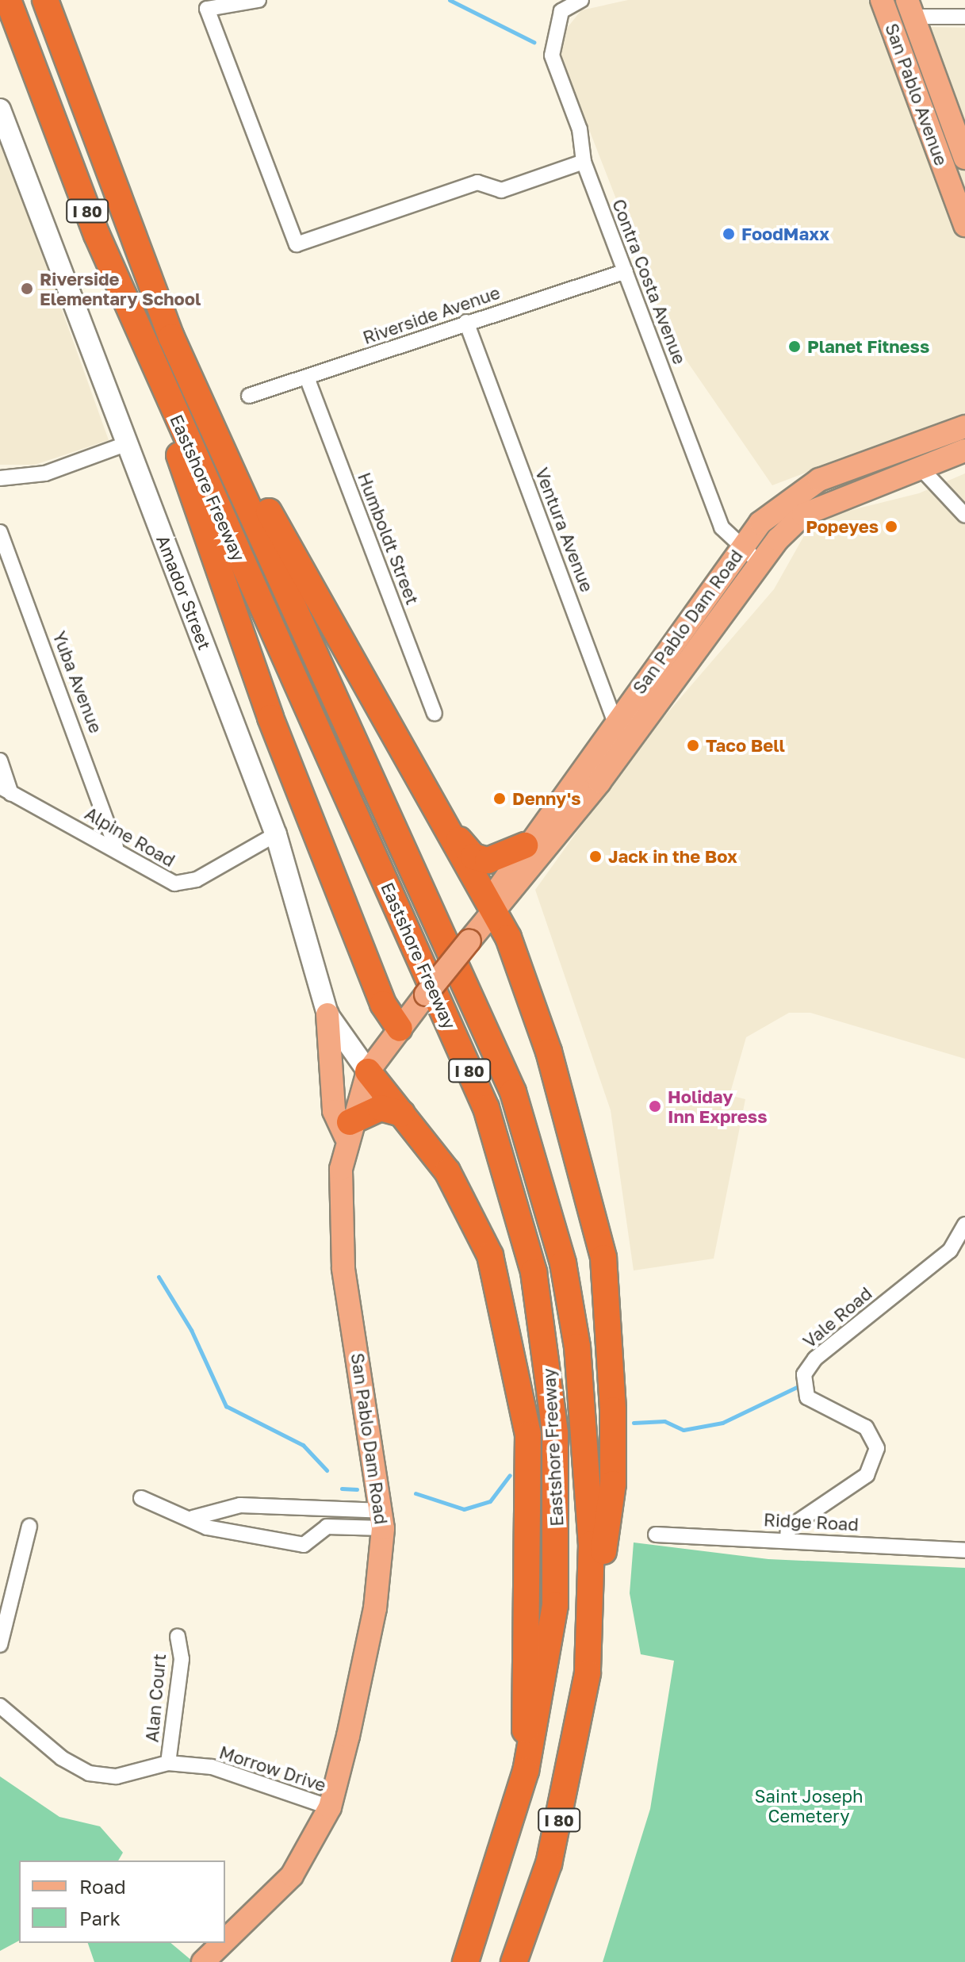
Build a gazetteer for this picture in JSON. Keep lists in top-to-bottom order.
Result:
{
  "streets": {
    "highway": ["I 80", "Eastshore Freeway"],
    "main road": ["San Pablo Avenue", "San Pablo Dam Road"],
    "street": [
      "Contra Costa Avenue",
      "Riverside Avenue",
      "Ventura Avenue",
      "Humboldt Street",
      "Amador Street",
      "Yuba Avenue",
      "Alpine Road",
      "Vale Road",
      "Ridge Road",
      "Alan Court",
      "Morrow Drive"
    ]
  },
  "crossings": [
    ["Contra Costa Avenue", "Riverside Avenue"],
    ["Contra Costa Avenue", "San Pablo Dam Road"],
    ["Riverside Avenue", "Ventura Avenue"],
    ["Riverside Avenue", "Humboldt Street"],
    ["Ventura Avenue", "San Pablo Dam Road"],
    ["Amador Street", "San Pablo Dam Road"],
    ["Amador Street", "Alpine Road"],
    ["San Pablo Dam Road", "Morrow Drive"],
    ["Yuba Avenue", "Alpine Road"],
    ["Vale Road", "Ridge Road"],
    ["Alan Court", "Morrow Drive"]
  ],
  "parks": ["Saint Joseph Cemetery"],
  "places": [
    "FoodMaxx",
    "Riverside Elementary School",
    "Planet Fitness",
    "Popeyes",
    "Taco Bell",
    "Denny's",
    "Jack in the Box",
    "Holiday Inn Express"
  ],
  "legend": ["Road", "Park"]
}
